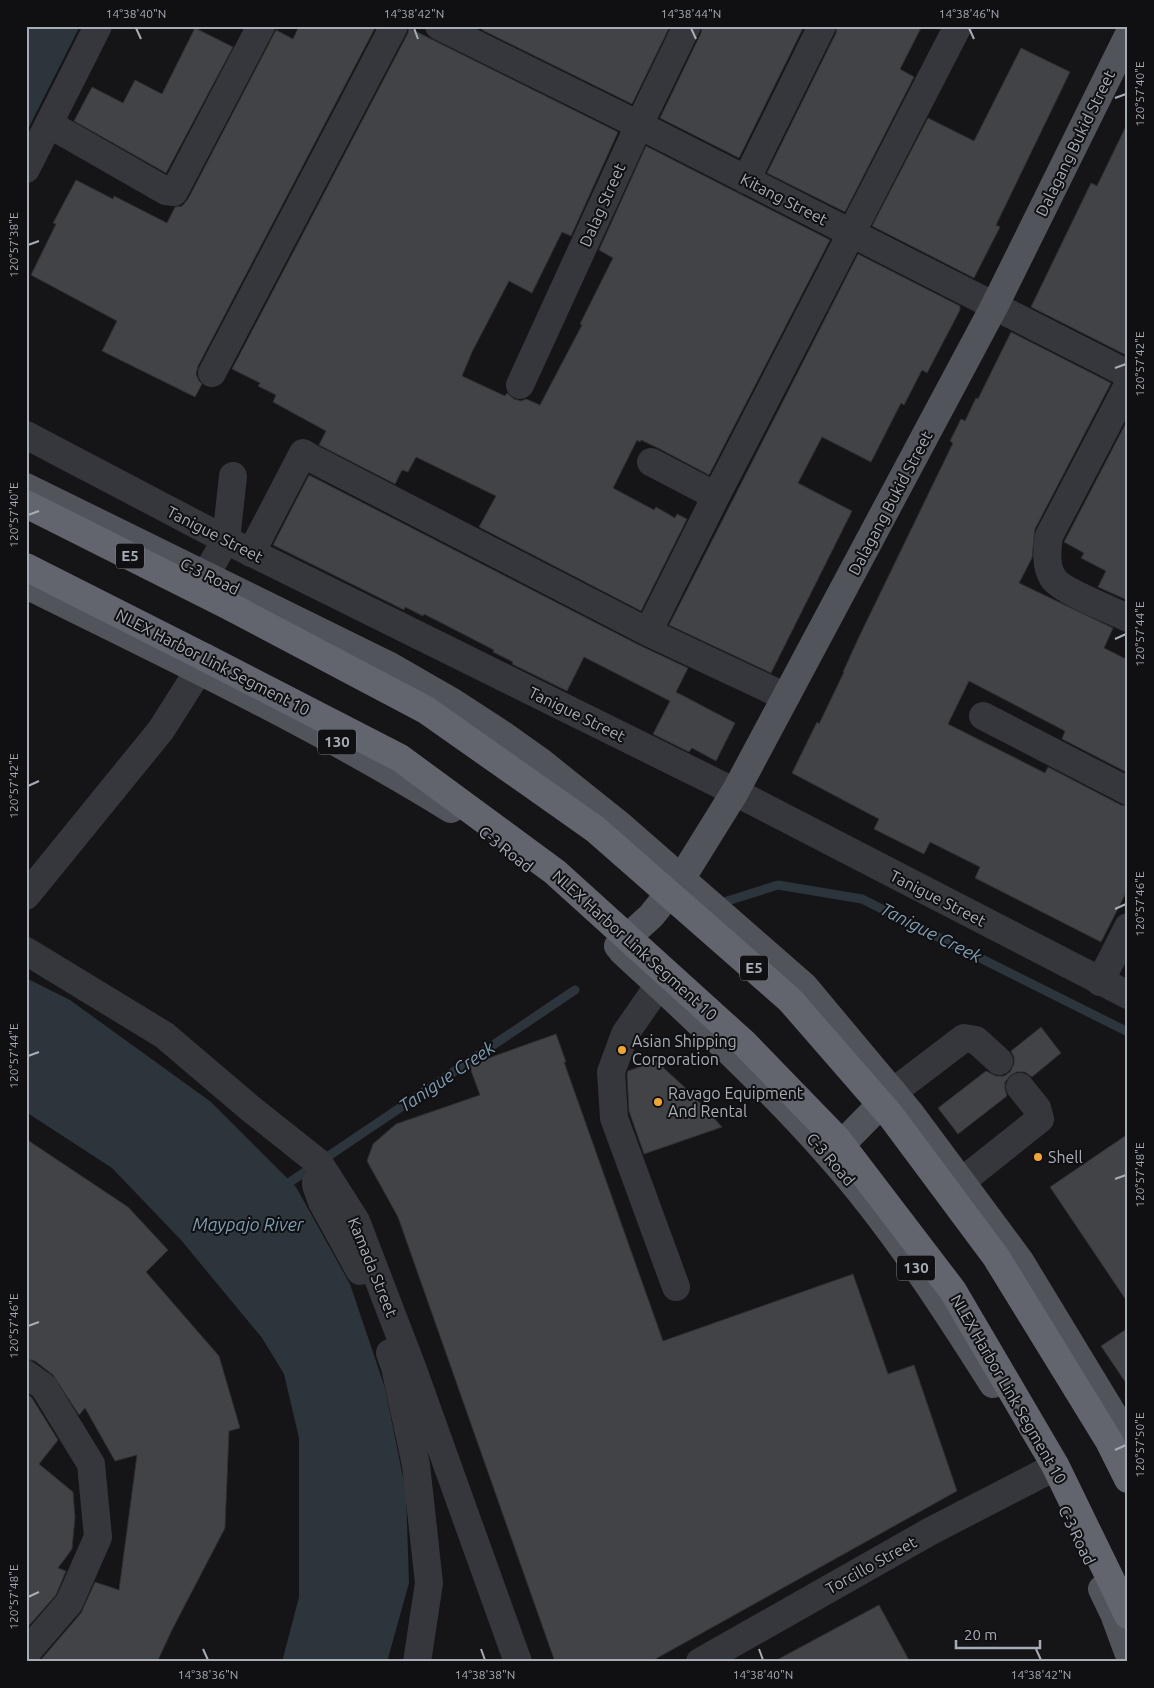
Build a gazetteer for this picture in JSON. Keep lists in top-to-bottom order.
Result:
{
  "streets": {
    "highway": ["E5", "NLEX Harbor Link Segment 10"],
    "main road": ["Dalagang Bukid Street", "C-3 Road", "130"],
    "street": [
      "Kitang Street",
      "Dalag Street",
      "Tanigue Street",
      "Kamada Street",
      "Torcillo Street"
    ]
  },
  "crossings": [
    ["Dalagang Bukid Street", "Kitang Street"],
    ["Dalagang Bukid Street", "Tanigue Street"],
    ["Dalagang Bukid Street", "C-3 Road"],
    ["Kitang Street", "Dalag Street"],
    ["C-3 Road", "Torcillo Street"]
  ],
  "water": ["Tanigue Creek", "Maypajo River"],
  "places": ["Asian Shipping Corporation", "Ravago Equipment And Rental", "Shell"],
  "scale_bar": "20 m",
  "coordinates": [
    "14°38'40\"N",
    "14°38'42\"N",
    "14°38'44\"N",
    "14°38'46\"N",
    "120°57'40\"E",
    "120°57'38\"E",
    "120°57'42\"E",
    "120°57'44\"E",
    "120°57'46\"E",
    "120°57'48\"E",
    "120°57'50\"E",
    "14°38'36\"N",
    "14°38'38\"N"
  ]
}
